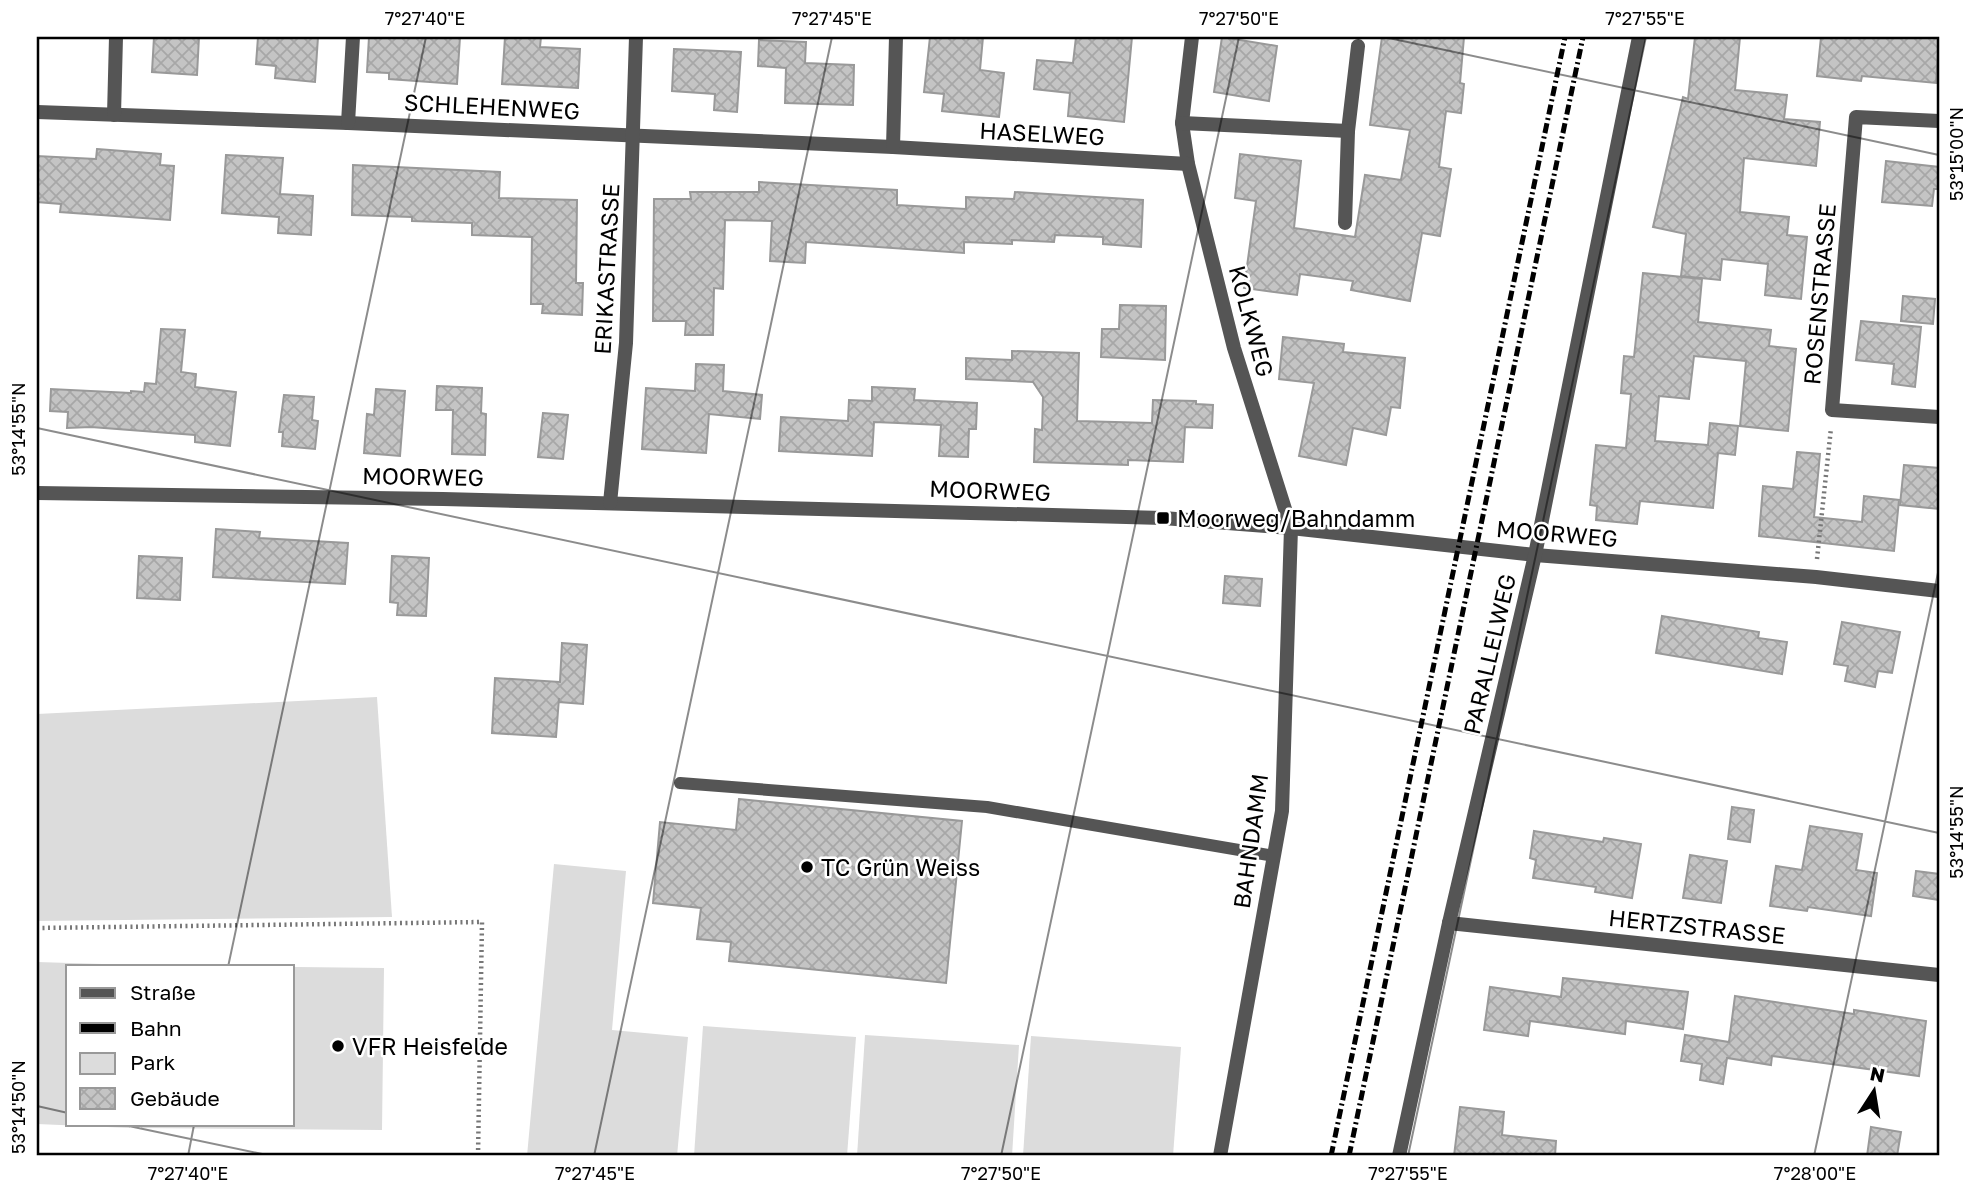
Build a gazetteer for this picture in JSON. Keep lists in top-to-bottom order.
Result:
{
  "streets": {
    "street": [
      "SCHLEHENWEG",
      "HASELWEG",
      "ERIKASTRASSE",
      "ROSENSTRASSE",
      "KOLKWEG",
      "MOORWEG",
      "PARALLELWEG",
      "BAHNDAMM",
      "HERTZSTRASSE"
    ]
  },
  "crossings": [
    ["SCHLEHENWEG", "HASELWEG"],
    ["SCHLEHENWEG", "ERIKASTRASSE"],
    ["HASELWEG", "ERIKASTRASSE"],
    ["HASELWEG", "KOLKWEG"],
    ["ERIKASTRASSE", "MOORWEG"],
    ["KOLKWEG", "MOORWEG"],
    ["KOLKWEG", "BAHNDAMM"],
    ["MOORWEG", "PARALLELWEG"],
    ["MOORWEG", "BAHNDAMM"],
    ["PARALLELWEG", "HERTZSTRASSE"]
  ],
  "places": {
    "transit": ["Moorweg/Bahndamm"],
    "other": ["TC Grün Weiss", "VFR Heisfelde"]
  },
  "legend": [
    "Straße",
    "Bahn",
    "Park",
    "Gebäude"
  ],
  "north": "top",
  "coordinates": [
    "7°27'40\"E",
    "7°27'45\"E",
    "7°27'50\"E",
    "7°27'55\"E",
    "53°15'00\"N",
    "53°14'55\"N",
    "53°14'50\"N",
    "7°28'00\"E"
  ]
}
